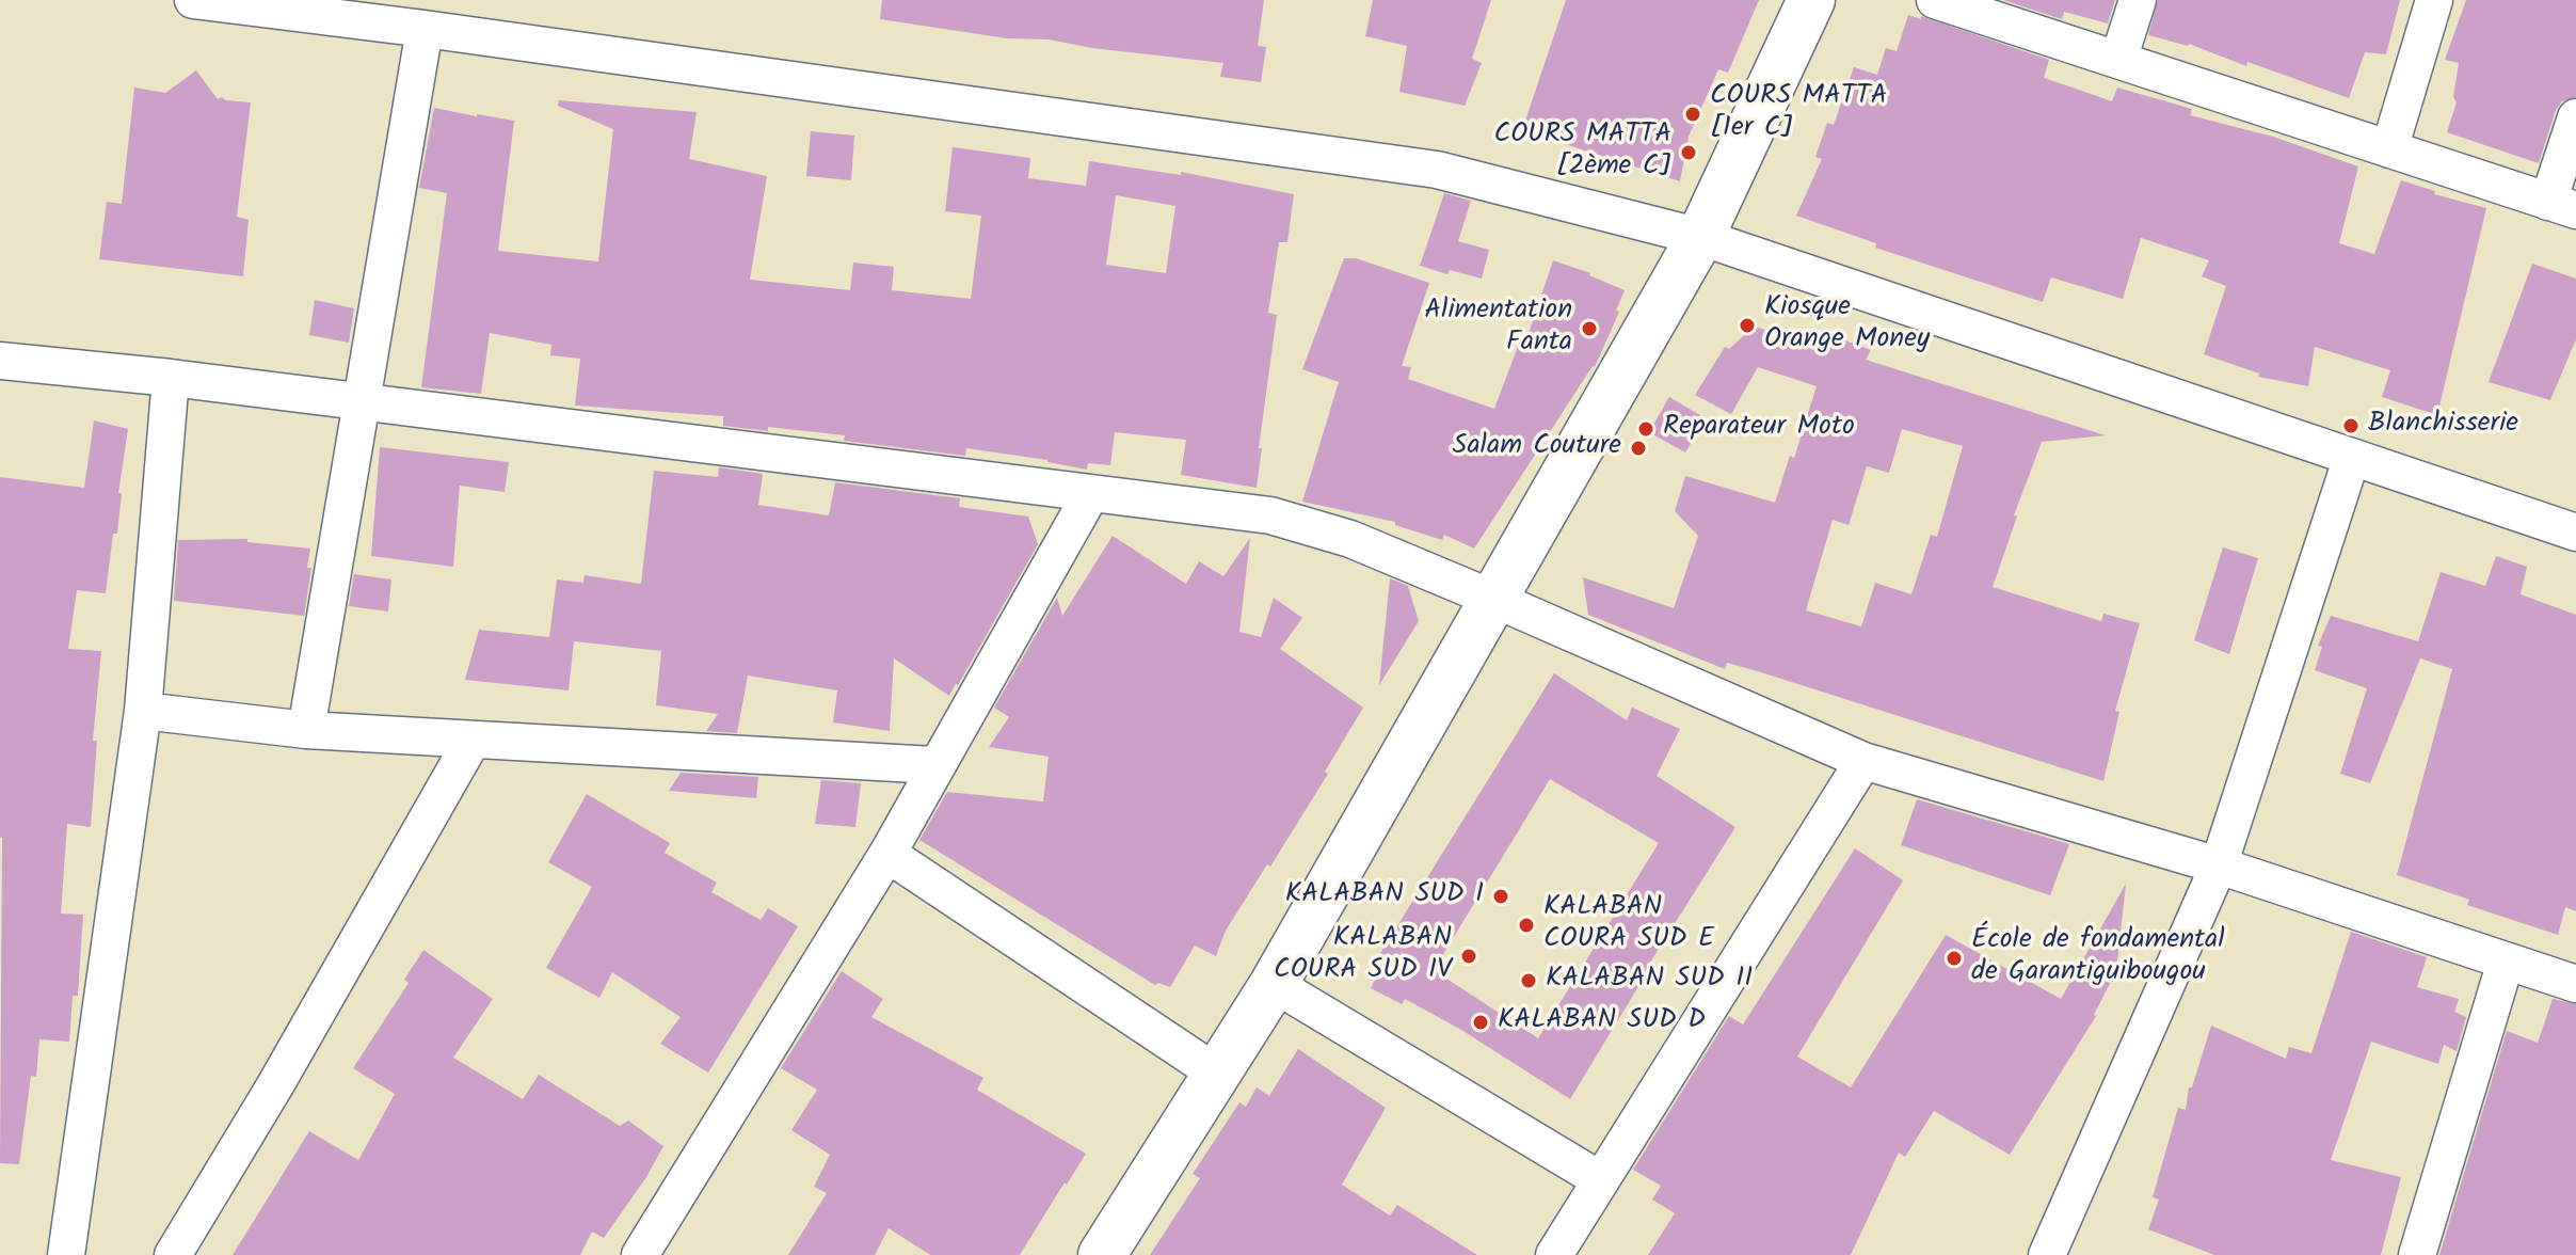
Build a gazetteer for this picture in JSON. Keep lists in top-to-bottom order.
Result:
{
  "places": [
    "COURS MATTA [1er C]",
    "COURS MATTA [2ème C]",
    "Kiosque Orange Money",
    "Alimentation Fanta",
    "Blanchisserie",
    "Reparateur Moto",
    "Salam Couture",
    "KALABAN SUD I",
    "KALABAN COURA SUD E",
    "KALABAN COURA SUD IV",
    "École de fondamental de Garantiguibougou",
    "KALABAN SUD II",
    "KALABAN SUD D"
  ]
}
